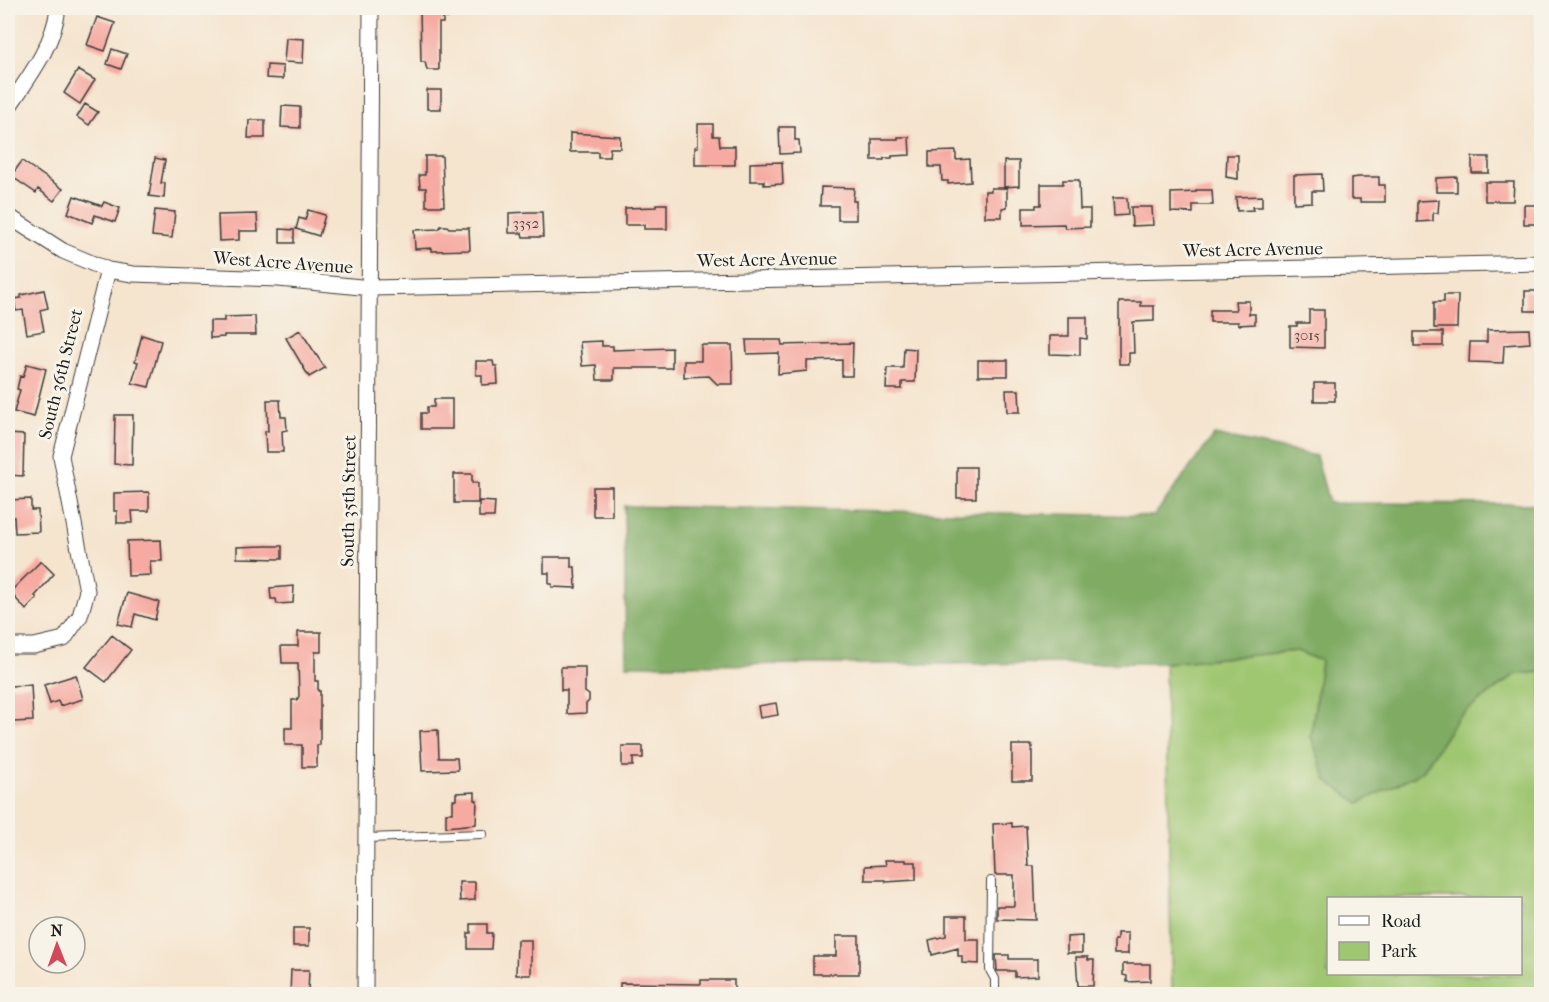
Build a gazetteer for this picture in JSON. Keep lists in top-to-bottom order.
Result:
{
  "streets": {
    "street": ["West Acre Avenue", "South 36th Street", "South 35th Street"]
  },
  "crossings": [
    ["West Acre Avenue", "South 36th Street"],
    ["West Acre Avenue", "South 35th Street"]
  ],
  "house_numbers": ["3352", "3015"],
  "legend": ["Road", "Park"],
  "north": "top"
}
